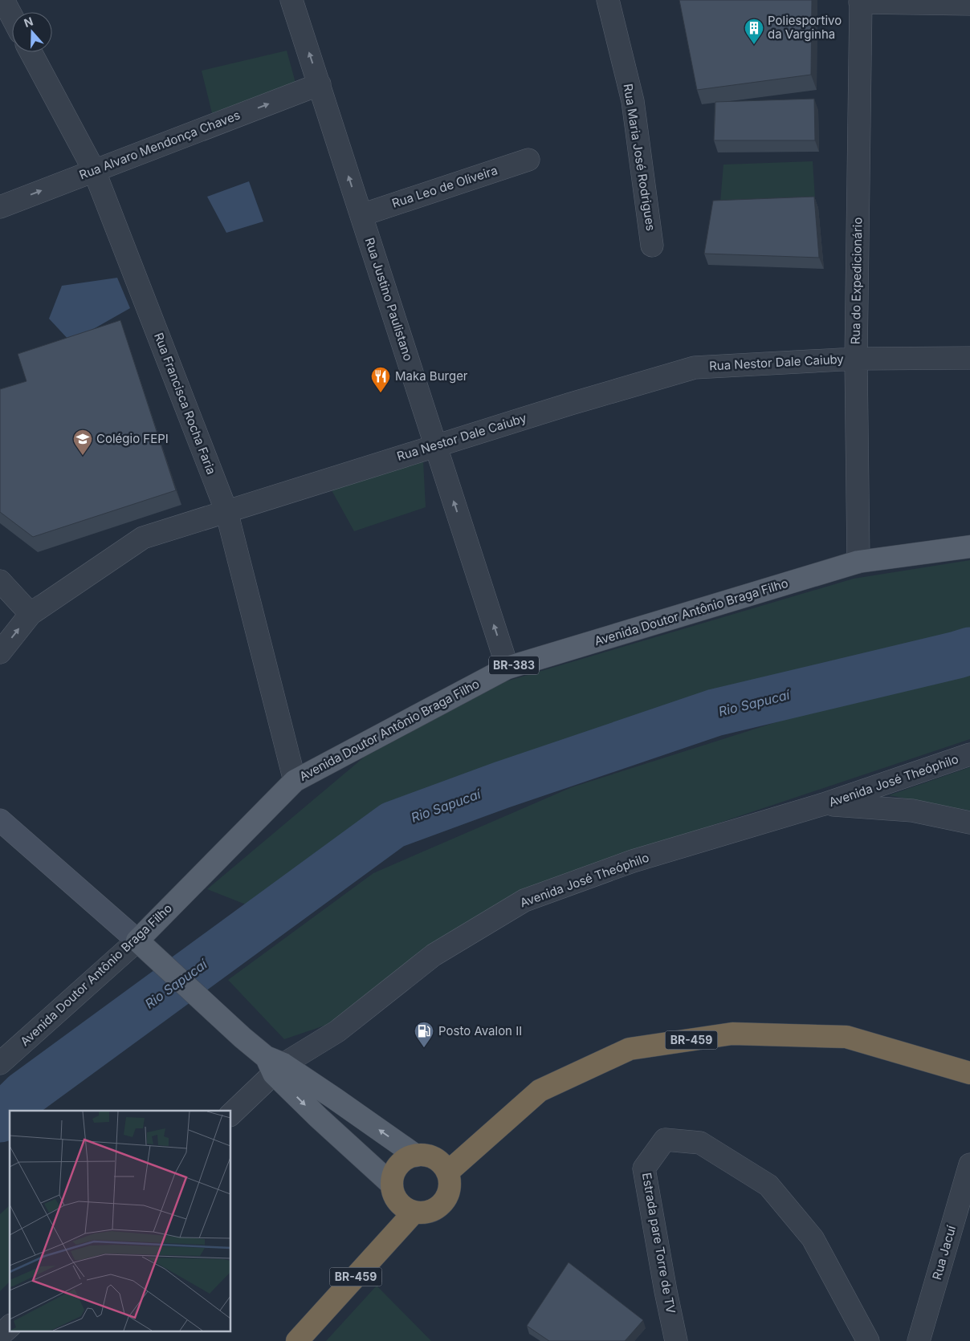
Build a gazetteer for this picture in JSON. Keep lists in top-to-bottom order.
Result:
{
  "streets": {
    "highway": ["BR-459"],
    "main road": ["Avenida Doutor Antônio Braga Filho", "BR-383"],
    "street": [
      "Rua Alvaro Mendonça Chaves",
      "Rua Maria José Rodrigues",
      "Rua Leo de Oliveira",
      "Rua do Expedicionário",
      "Rua Justino Paulistano",
      "Rua Nestor Dale Caiuby",
      "Rua Francisca Rocha Faria",
      "Avenida José Theóphilo",
      "Estrada pare Torre de TV",
      "Rua Jacuí"
    ]
  },
  "crossings": [
    ["Rua Alvaro Mendonça Chaves", "Rua Justino Paulistano"],
    ["Rua Alvaro Mendonça Chaves", "Rua Francisca Rocha Faria"],
    ["Rua Leo de Oliveira", "Rua Justino Paulistano"],
    ["Rua do Expedicionário", "Rua Nestor Dale Caiuby"],
    ["Rua do Expedicionário", "Avenida Doutor Antônio Braga Filho"],
    ["Rua Justino Paulistano", "Rua Nestor Dale Caiuby"],
    ["Rua Justino Paulistano", "Avenida Doutor Antônio Braga Filho"],
    ["Rua Nestor Dale Caiuby", "Rua Francisca Rocha Faria"],
    ["Rua Francisca Rocha Faria", "Avenida Doutor Antônio Braga Filho"]
  ],
  "one_way": ["Rua Alvaro Mendonça Chaves", "Rua Justino Paulistano"],
  "water": ["Rio Sapucaí"],
  "places": {
    "building": ["Poliesportivo da Varginha"],
    "restaurant": ["Maka Burger"],
    "school or university": ["Colégio FEPI"],
    "fuel station": ["Posto Avalon II"]
  },
  "north": "top"
}
